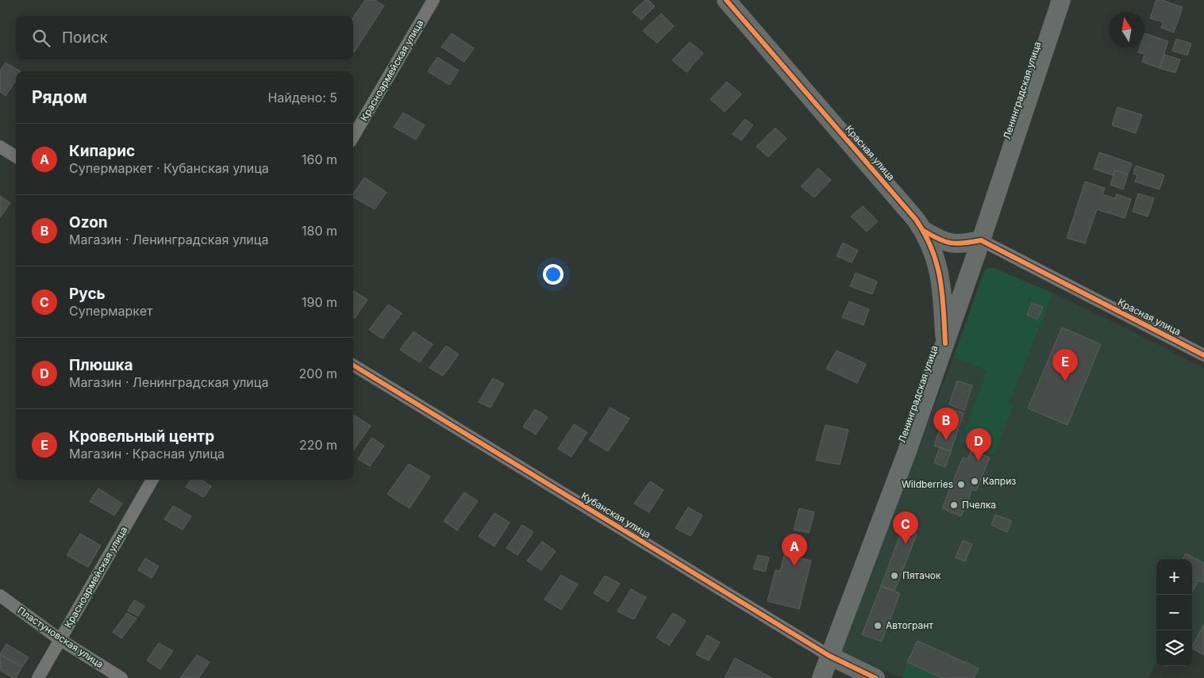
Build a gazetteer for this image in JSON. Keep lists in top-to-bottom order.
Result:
{
  "streets": {
    "main road": ["Ленинградская улица", "Красная улица", "Кубанская улица"],
    "street": ["Красноармейская улица", "Пластуновская улица"]
  },
  "crossings": [
    ["Красноармейская улица", "Пластуновская улица"],
    ["Ленинградская улица", "Красная улица"],
    ["Ленинградская улица", "Кубанская улица"]
  ],
  "places": [
    "Каприз",
    "Wildberries",
    "Пчелка",
    "Пятачок",
    "Автогрант"
  ],
  "north": "top",
  "page": {
    "search": "Поиск",
    "heading": ["Рядом", "Найдено: 5"],
    "list": [
      {
        "mark": "A",
        "name": "Кипарис",
        "note": "Супермаркет · Кубанская улица",
        "value": "160 m"
      },
      {
        "mark": "B",
        "name": "Ozon",
        "note": "Магазин · Ленинградская улица",
        "value": "180 m"
      },
      {
        "mark": "C",
        "name": "Русь",
        "note": "Супермаркет",
        "value": "190 m"
      },
      {
        "mark": "D",
        "name": "Плюшка",
        "note": "Магазин · Ленинградская улица",
        "value": "200 m"
      },
      {
        "mark": "E",
        "name": "Кровельный центр",
        "note": "Магазин · Красная улица",
        "value": "220 m"
      }
    ],
    "pins": [
      "E",
      "B",
      "D",
      "C",
      "A"
    ],
    "map_buttons": ["+", "−"]
  }
}
